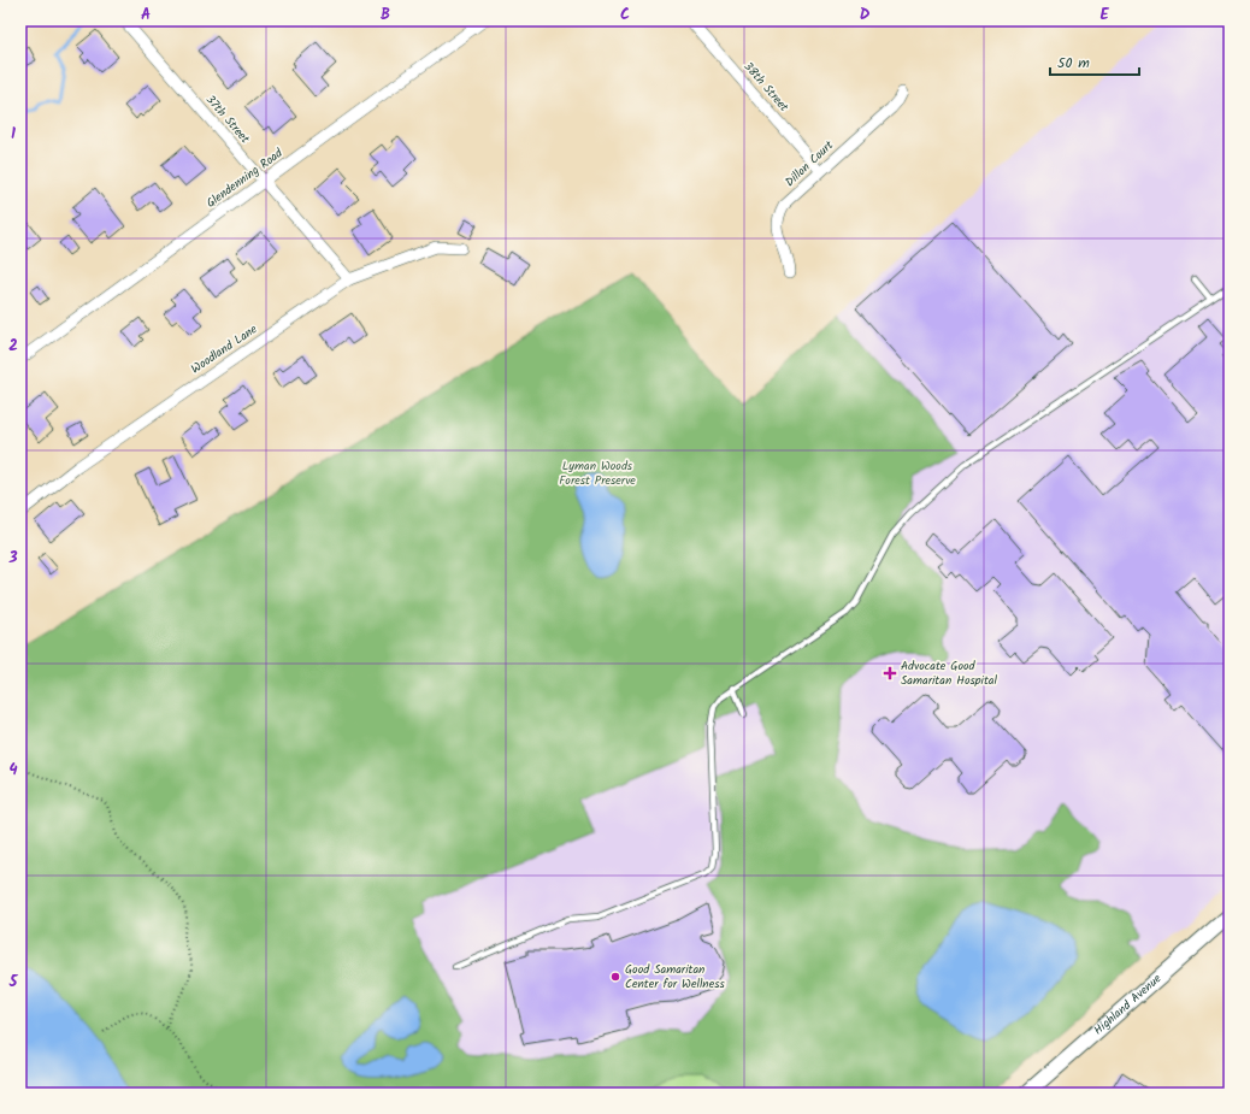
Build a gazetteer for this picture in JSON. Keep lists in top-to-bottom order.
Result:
{
  "streets": {
    "main road": ["Highland Avenue"],
    "street": [
      "38th Street",
      "37th Street",
      "Dillon Court",
      "Glendenning Road",
      "Woodland Lane"
    ]
  },
  "crossings": [
    ["38th Street", "Dillon Court"],
    ["37th Street", "Glendenning Road"],
    ["37th Street", "Woodland Lane"]
  ],
  "parks": ["Lyman Woods Forest Preserve"],
  "places": {
    "health": ["Advocate Good Samaritan Hospital"],
    "other": ["Good Samaritan Center for Wellness"]
  },
  "scale_bar": "50 m",
  "grid": {
    "columns": [
      "A",
      "B",
      "C",
      "D",
      "E"
    ],
    "rows": [
      "1",
      "2",
      "3",
      "4",
      "5"
    ]
  }
}
